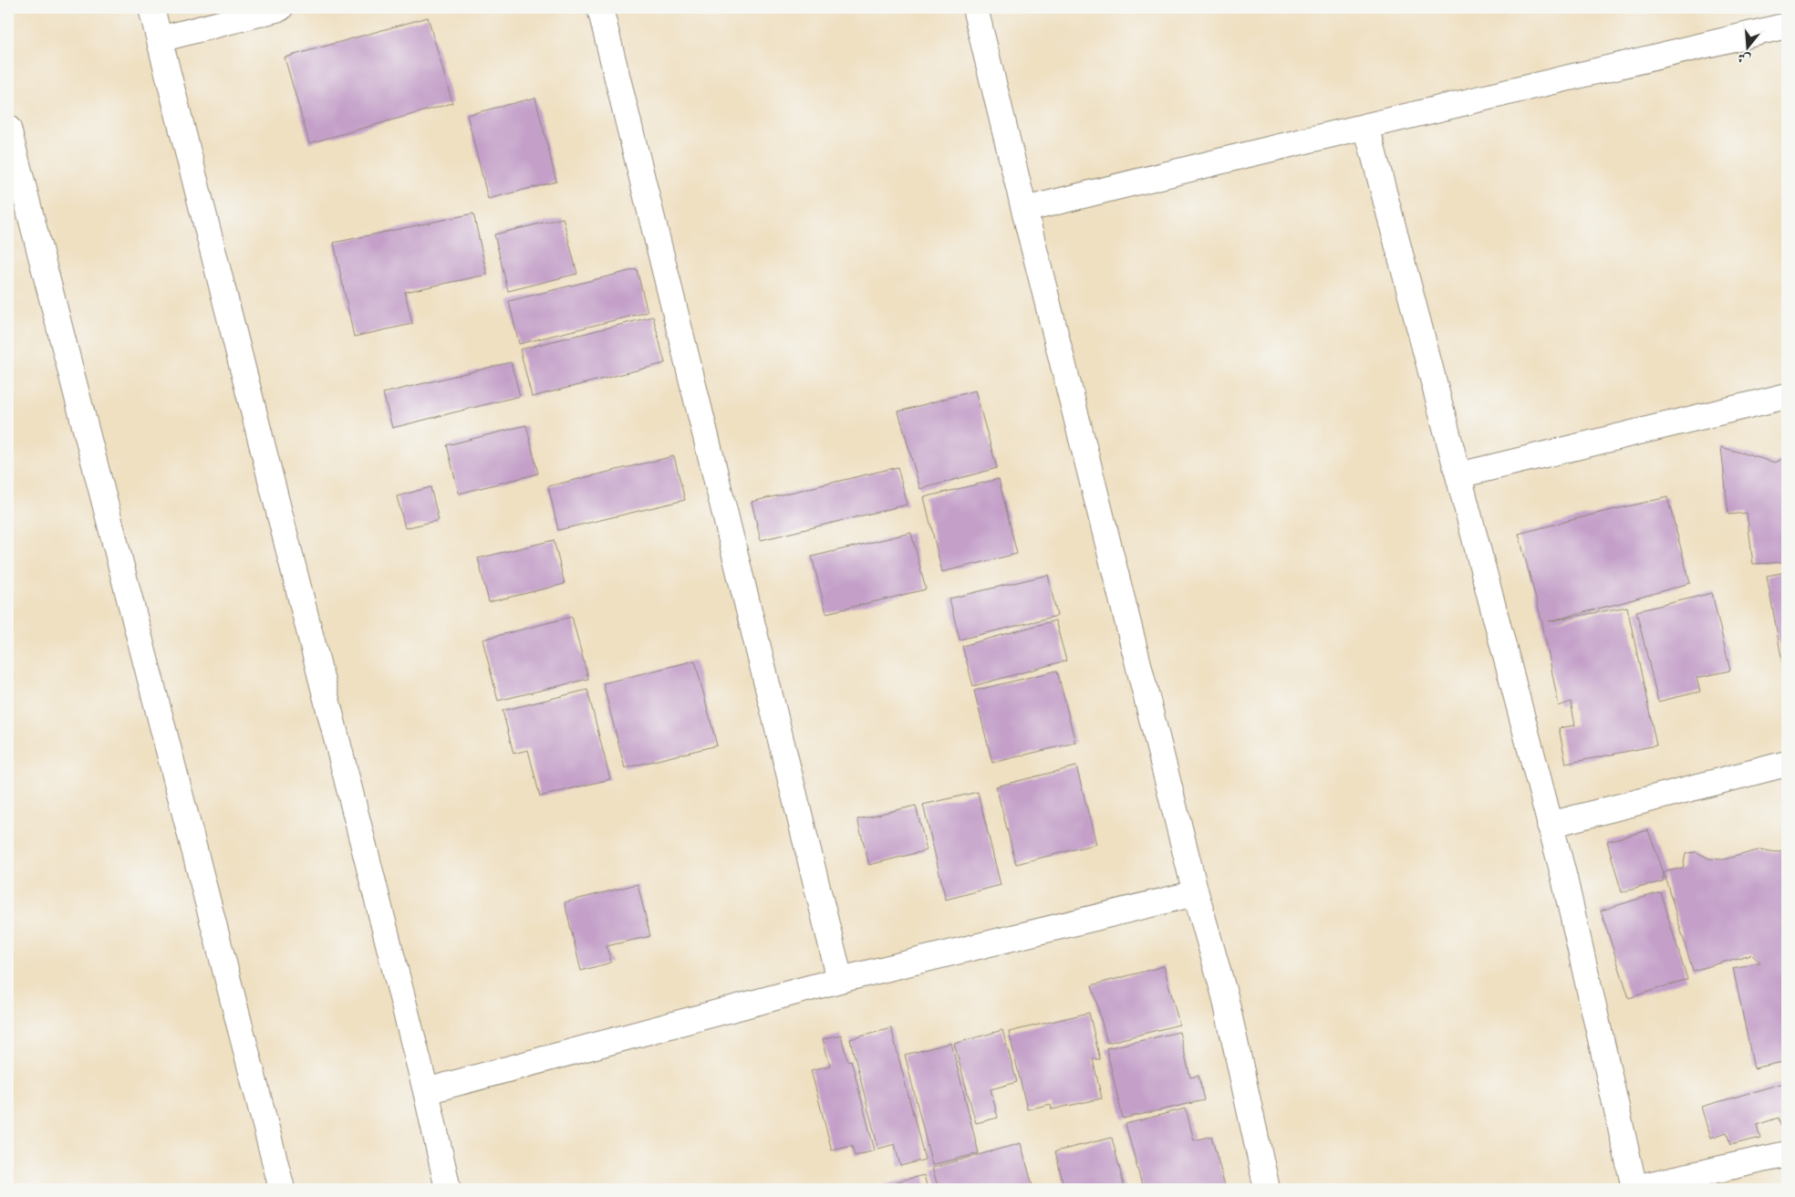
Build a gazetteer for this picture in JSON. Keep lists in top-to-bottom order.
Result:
{
  "north": "bottom"
}
